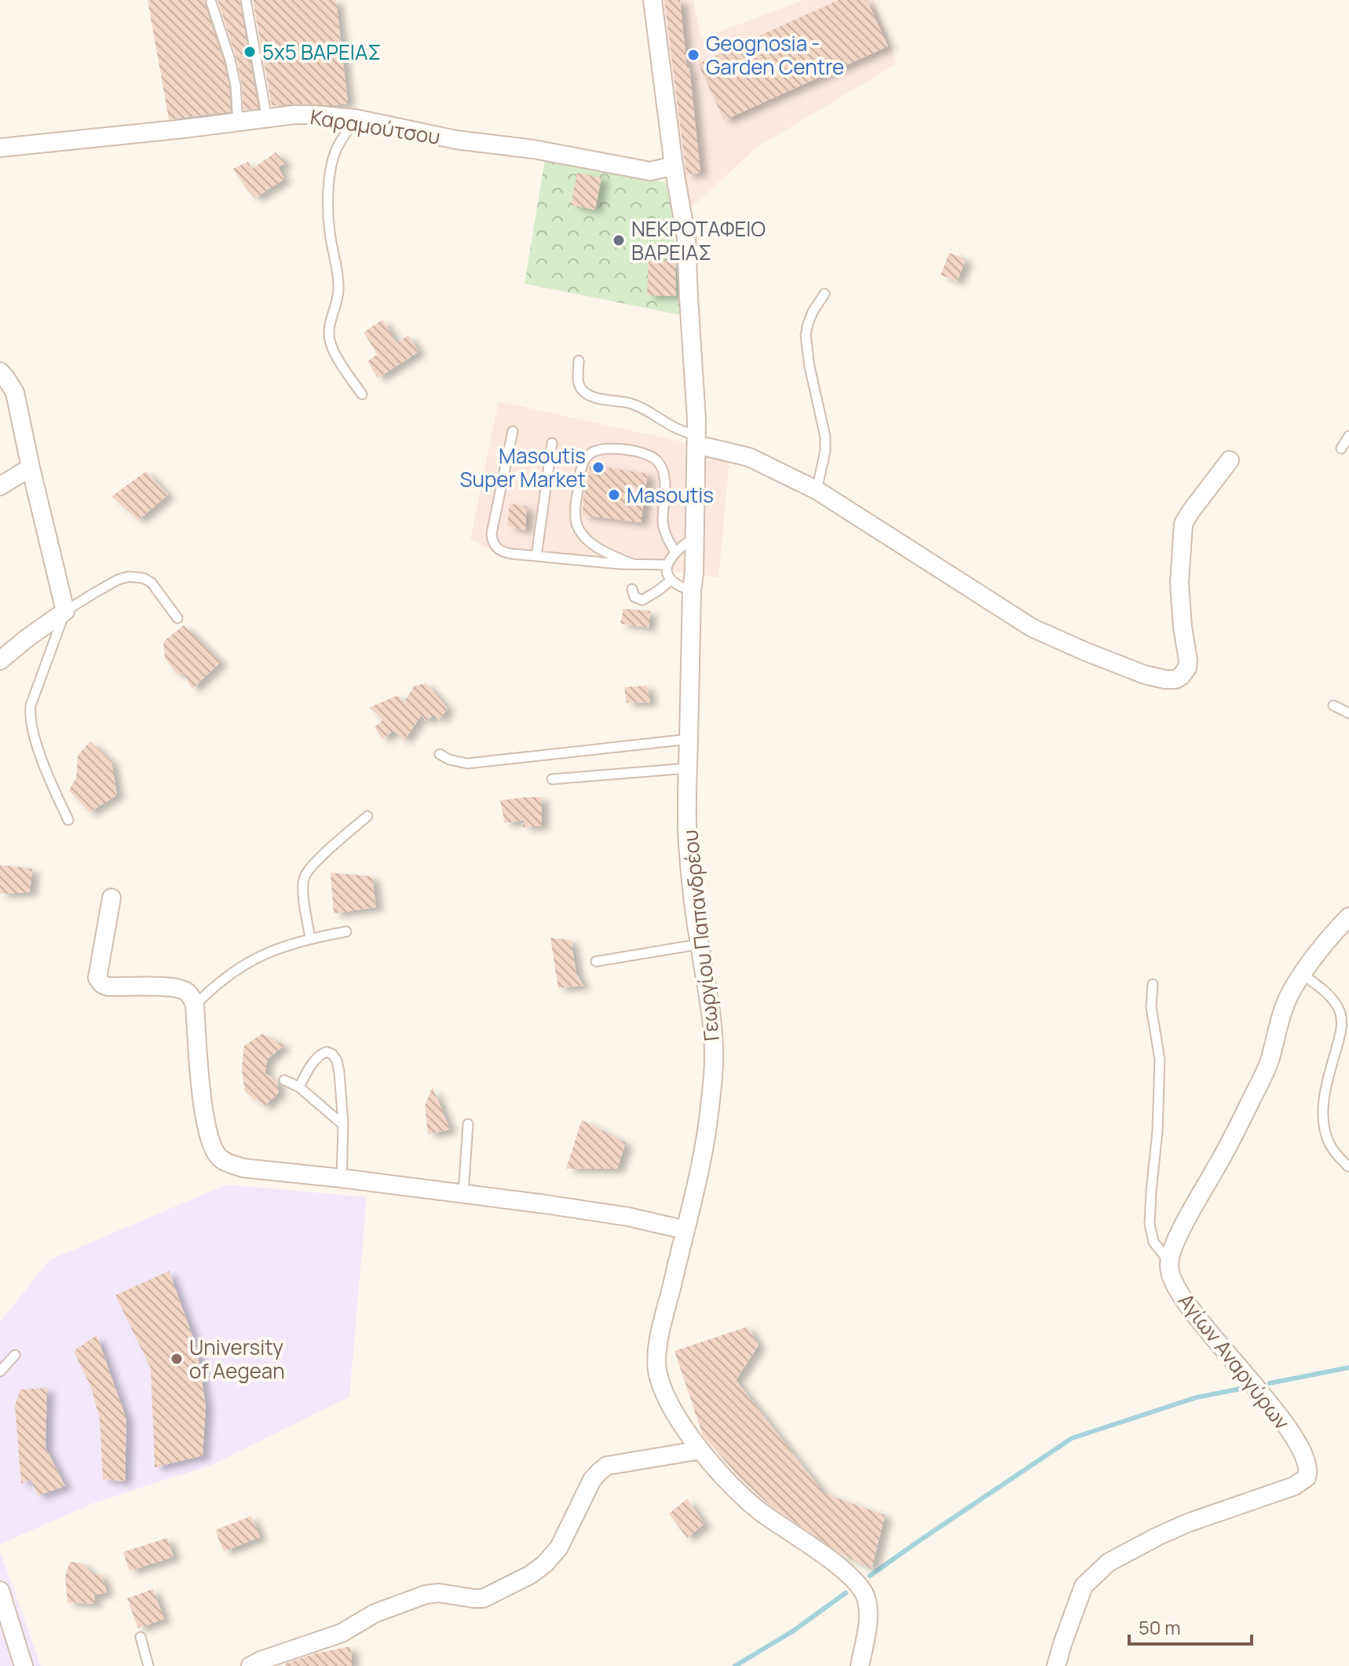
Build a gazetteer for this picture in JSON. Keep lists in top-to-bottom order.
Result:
{
  "streets": {
    "street": ["Καραμούτσου", "Γεωργίου Παπανδρέου", "Αγίων Αναργύρων"]
  },
  "crossings": [
    ["Καραμούτσου", "Γεωργίου Παπανδρέου"]
  ],
  "places": [
    "5x5 ΒΑΡΕΙΑΣ",
    "Geognosia - Garden Centre",
    "ΝΕΚΡΟΤΑΦΕΙΟ ΒΑΡΕΙΑΣ",
    "Masoutis Super Market",
    "Masoutis",
    "University of Aegean"
  ],
  "scale_bar": "50 m"
}
